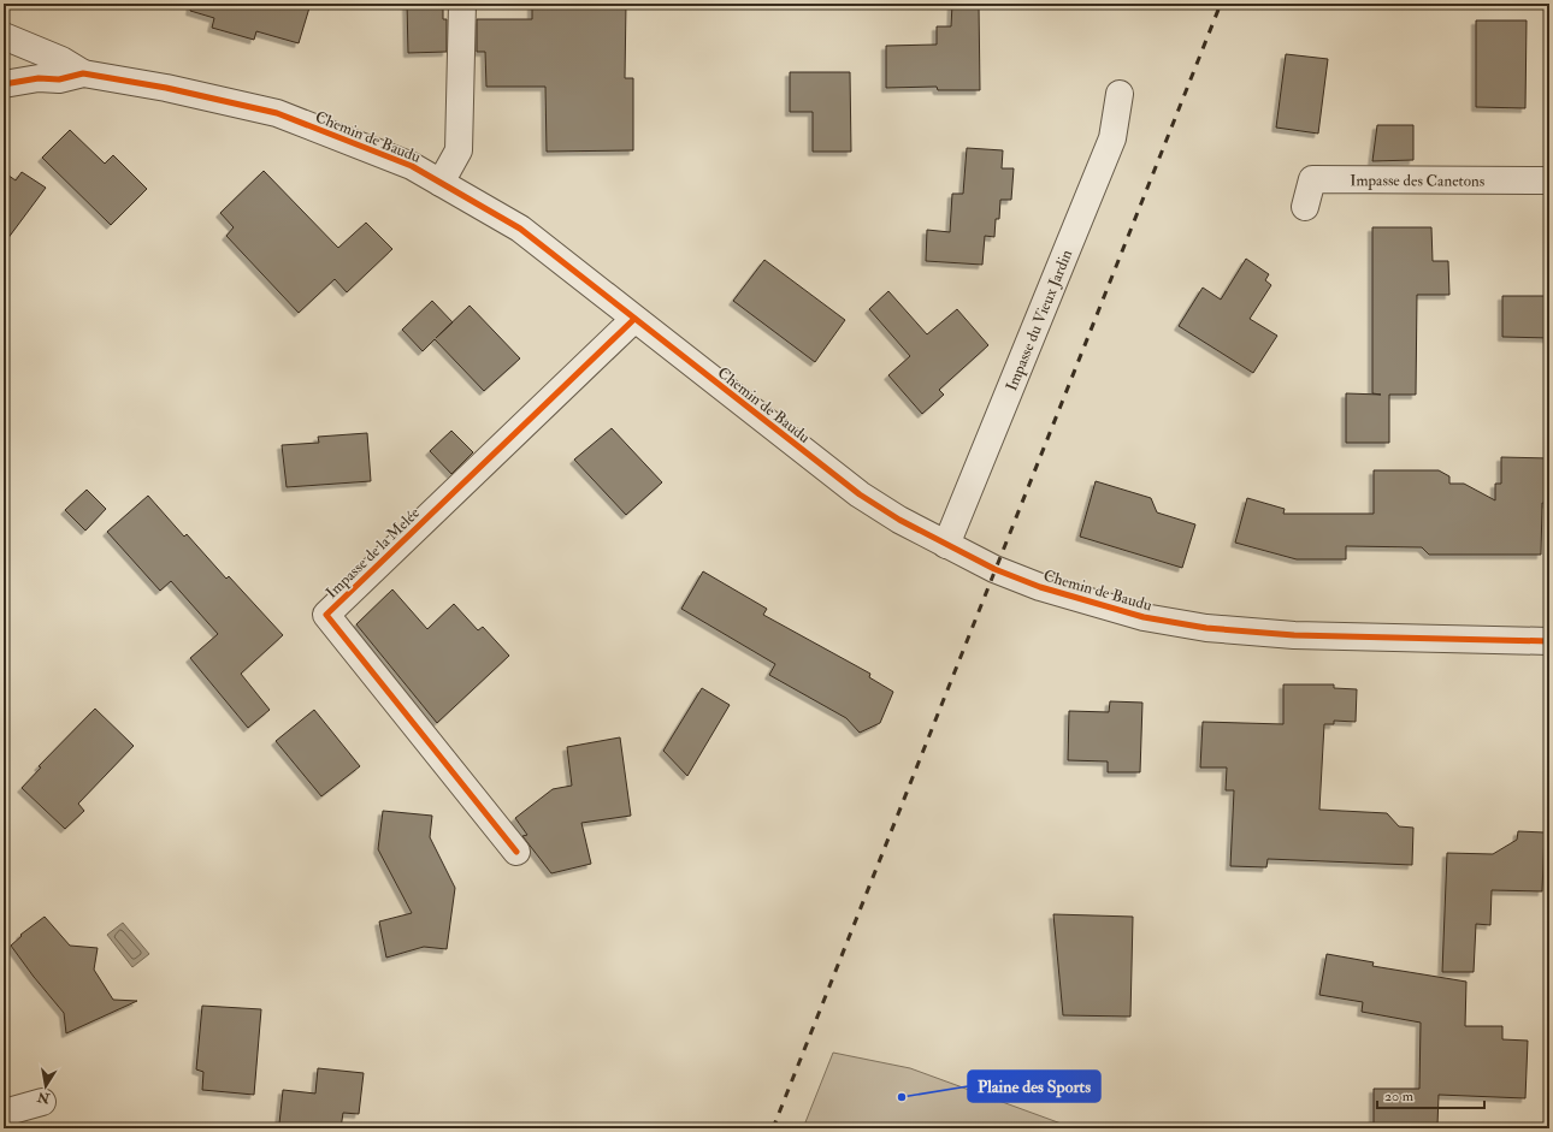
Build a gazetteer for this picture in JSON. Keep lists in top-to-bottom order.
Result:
{
  "streets": {
    "street": [
      "Chemin de Baudu",
      "Impasse des Canetons",
      "Impasse du Vieux Jardin",
      "Impasse de la Melée"
    ]
  },
  "crossings": [
    ["Chemin de Baudu", "Impasse du Vieux Jardin"],
    ["Chemin de Baudu", "Impasse de la Melée"]
  ],
  "places": ["Plaine des Sports"],
  "scale_bar": "20 m",
  "north": "bottom"
}
